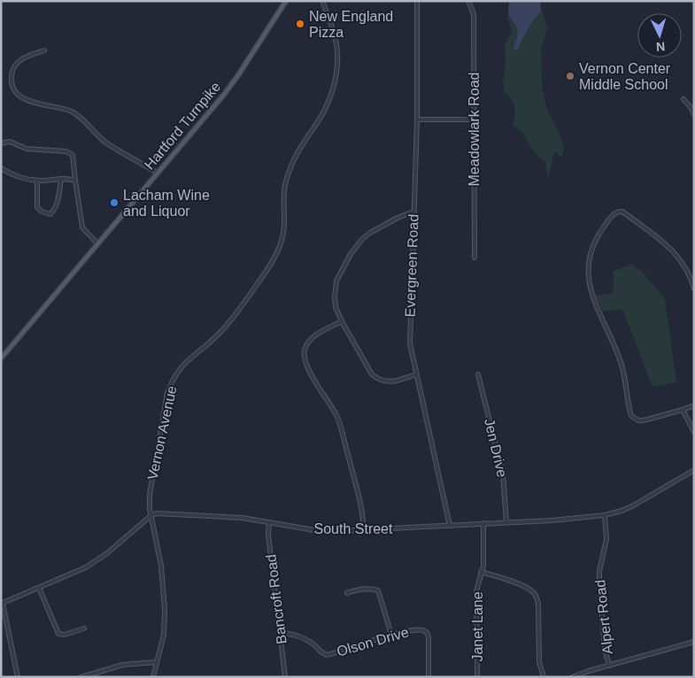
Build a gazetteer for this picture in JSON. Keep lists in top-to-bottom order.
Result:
{
  "streets": {
    "main road": ["Hartford Turnpike"],
    "street": [
      "Meadowlark Road",
      "Evergreen Road",
      "Vernon Avenue",
      "Jen Drive",
      "South Street",
      "Bancroft Road",
      "Alpert Road",
      "Janet Lane",
      "Olson Drive"
    ]
  },
  "crossings": [
    ["Evergreen Road", "South Street"],
    ["Vernon Avenue", "South Street"],
    ["Jen Drive", "South Street"],
    ["South Street", "Bancroft Road"],
    ["South Street", "Alpert Road"],
    ["South Street", "Janet Lane"],
    ["Bancroft Road", "Olson Drive"]
  ],
  "places": ["New England Pizza", "Vernon Center Middle School", "Lacham Wine and Liquor"],
  "north": "bottom"
}
